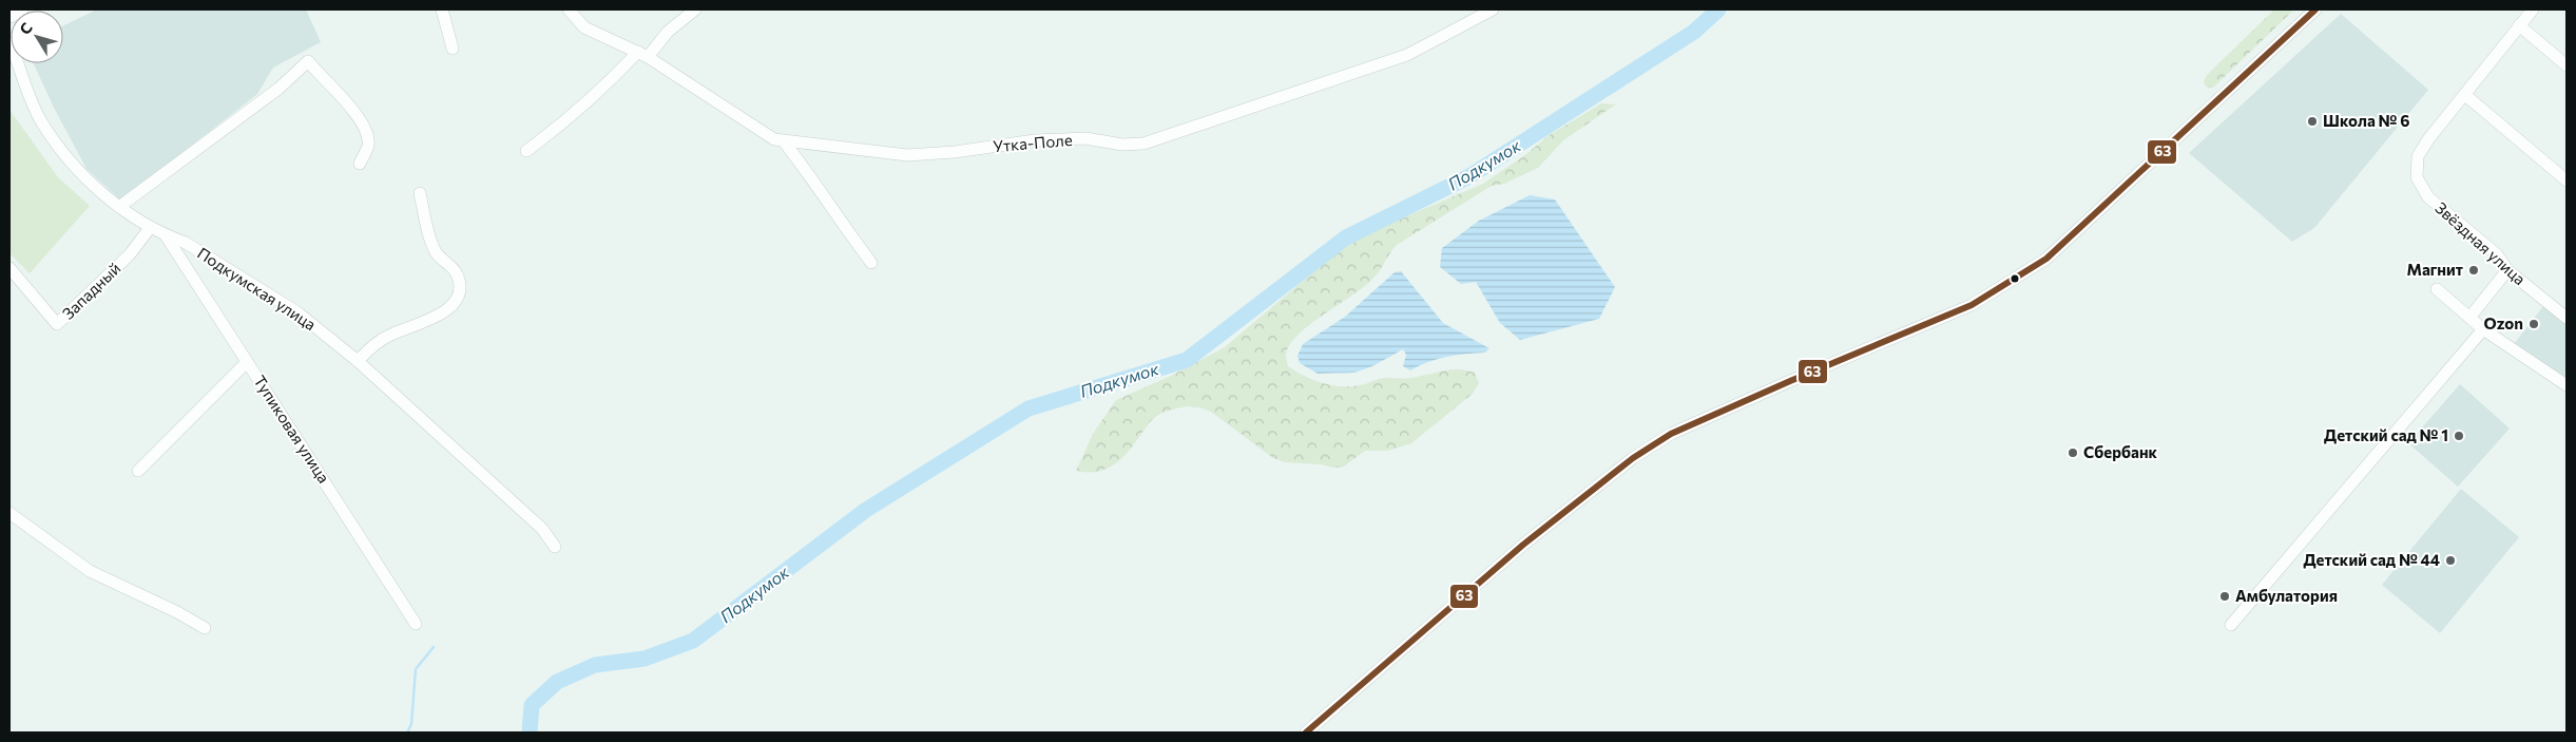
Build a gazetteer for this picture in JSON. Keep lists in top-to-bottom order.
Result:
{
  "streets": {
    "street": [
      "Утка-Поле",
      "Звёздная улица",
      "Подкумская улица",
      "Западный",
      "Тупиковая улица"
    ]
  },
  "crossings": [
    ["Подкумская улица", "Западный"],
    ["Подкумская улица", "Тупиковая улица"]
  ],
  "water": ["Подкумок"],
  "places": [
    "Школа № 6",
    "Магнит",
    "Ozon",
    "Детский сад № 1",
    "Сбербанк",
    "Детский сад № 44",
    "Амбулатория"
  ],
  "lines": ["transit line 63"],
  "north": "top left"
}
